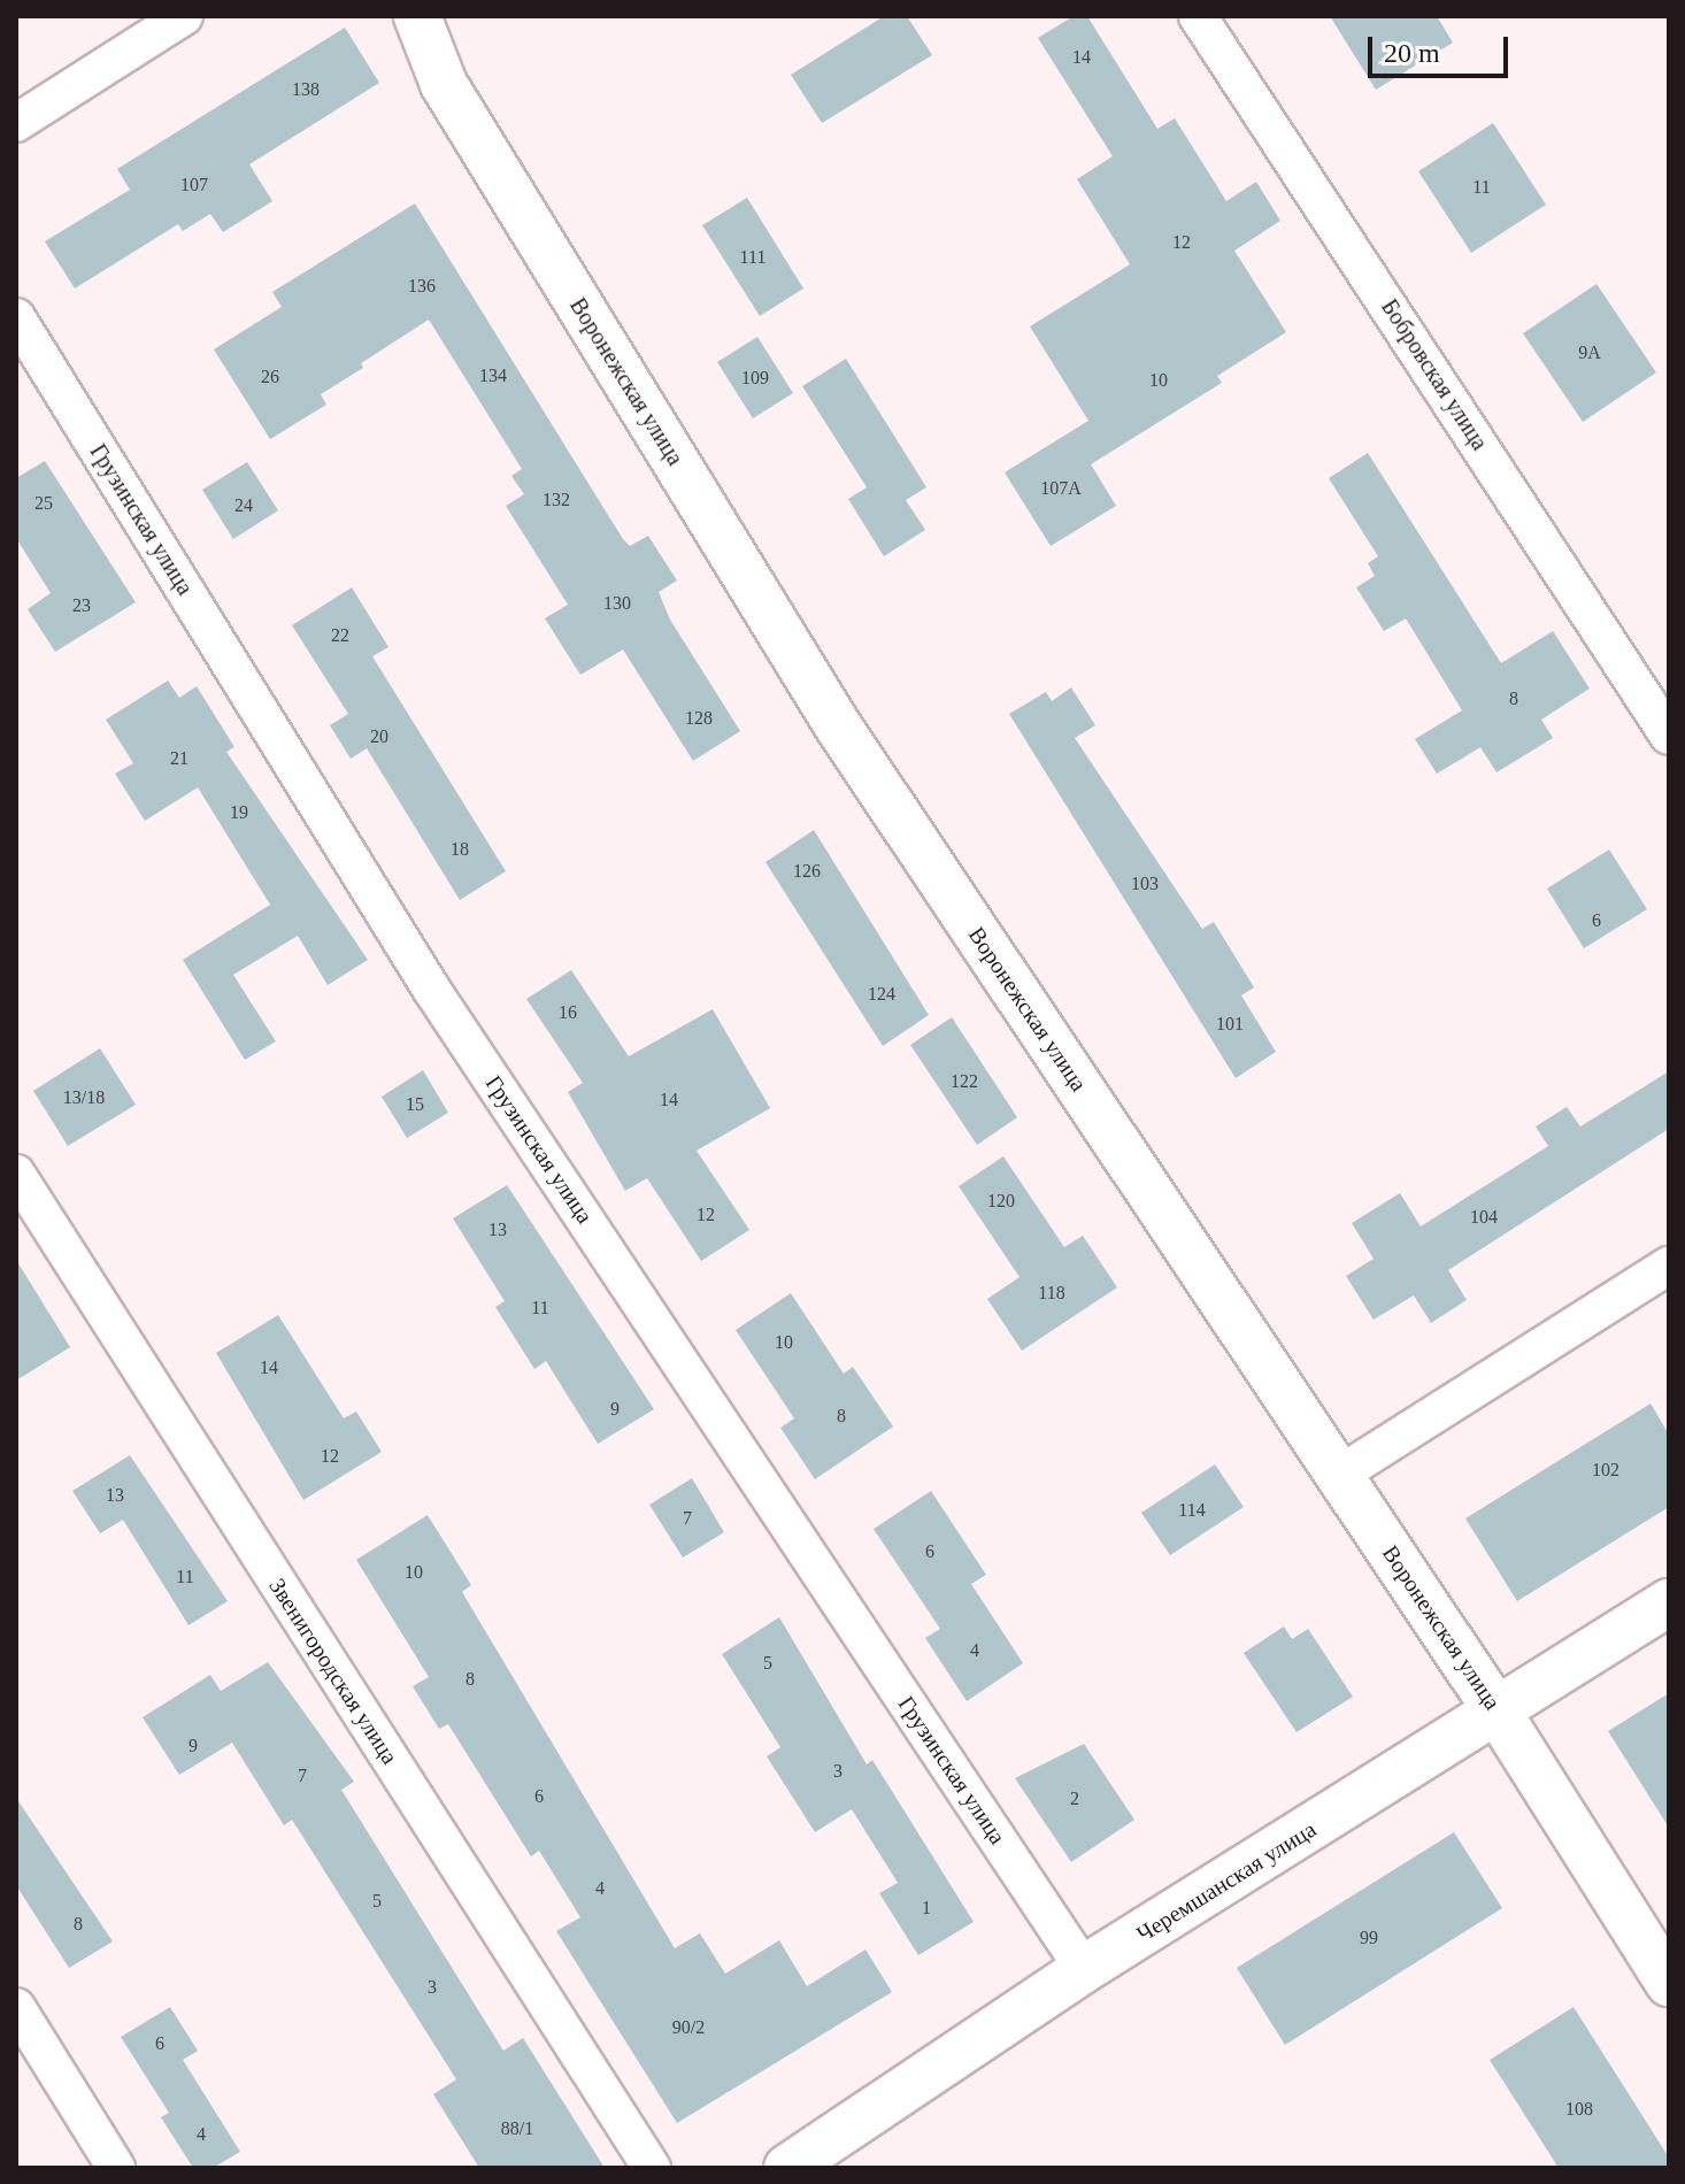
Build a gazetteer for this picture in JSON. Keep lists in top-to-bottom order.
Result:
{
  "streets": {
    "street": [
      "Бобровская улица",
      "Воронежская улица",
      "Грузинская улица",
      "Звенигородская улица",
      "Черемшанская улица"
    ]
  },
  "crossings": [
    ["Воронежская улица", "Черемшанская улица"],
    ["Грузинская улица", "Черемшанская улица"]
  ],
  "house_numbers": [
    "14",
    "138",
    "107",
    "11",
    "12",
    "111",
    "136",
    "9А",
    "134",
    "26",
    "109",
    "10",
    "107А",
    "132",
    "25",
    "24",
    "130",
    "23",
    "22",
    "8",
    "128",
    "20",
    "21",
    "19",
    "18",
    "126",
    "103",
    "6",
    "124",
    "16",
    "101",
    "122",
    "13/18",
    "14",
    "15",
    "120",
    "12",
    "104",
    "13",
    "118",
    "11",
    "10",
    "14",
    "9",
    "8",
    "12",
    "102",
    "13",
    "114",
    "7",
    "6",
    "10",
    "11",
    "4",
    "5",
    "8",
    "9",
    "3",
    "7",
    "6",
    "2",
    "4",
    "5",
    "1",
    "8",
    "99",
    "3",
    "90/2",
    "6",
    "108",
    "88/1",
    "4"
  ],
  "scale_bar": "20 m"
}
